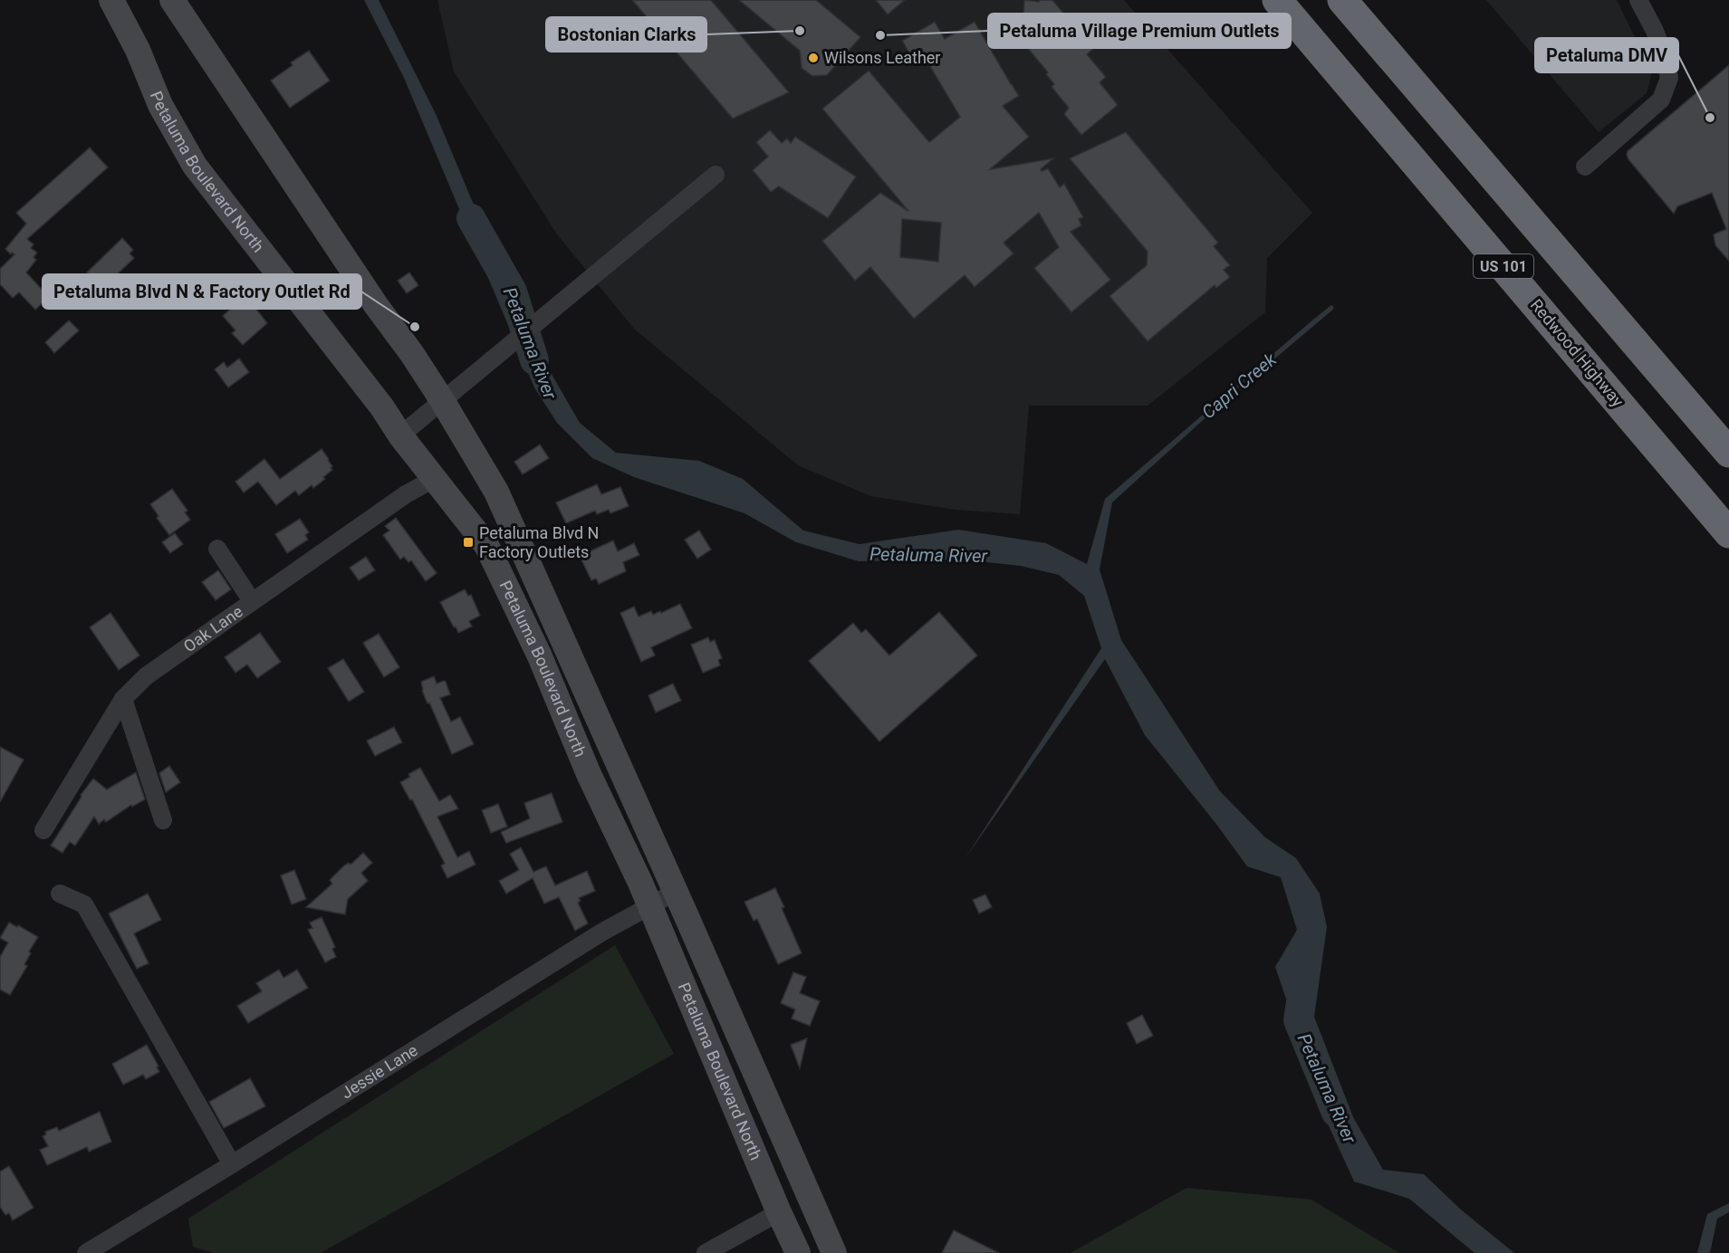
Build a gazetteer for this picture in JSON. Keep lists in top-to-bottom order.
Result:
{
  "streets": {
    "highway": ["US 101", "Redwood Highway"],
    "main road": ["Petaluma Boulevard North"],
    "street": ["Oak Lane", "Jessie Lane"]
  },
  "crossings": [
    ["Petaluma Boulevard North", "Oak Lane"],
    ["Petaluma Boulevard North", "Jessie Lane"]
  ],
  "water": ["Petaluma River", "Capri Creek"],
  "places": {
    "other": [
      "Bostonian Clarks",
      "Petaluma Village Premium Outlets",
      "Wilsons Leather",
      "Petaluma DMV",
      "Petaluma Blvd N & Factory Outlet Rd"
    ],
    "transit": ["Petaluma Blvd N Factory Outlets"]
  }
}
